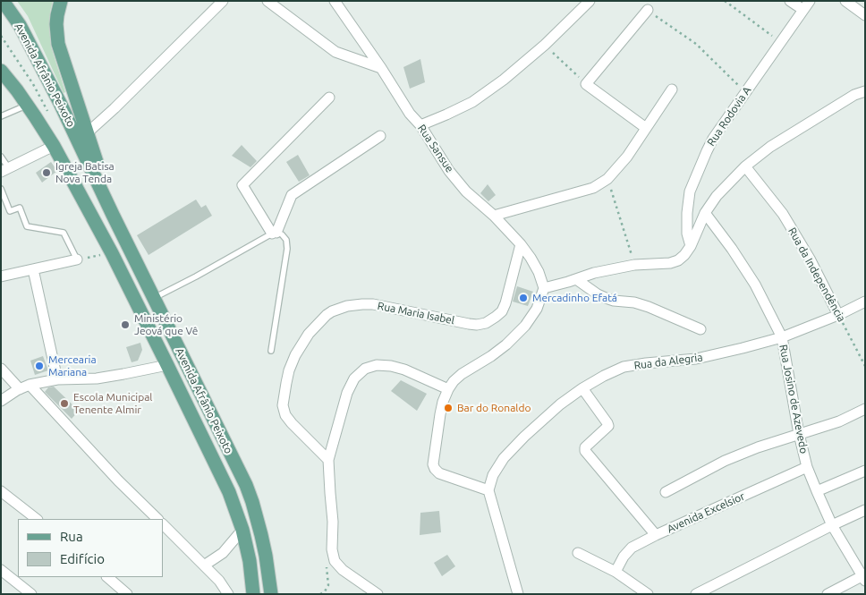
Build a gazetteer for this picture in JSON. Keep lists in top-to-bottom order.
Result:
{
  "streets": {
    "main road": ["Avenida Afrânio Peixoto"],
    "street": [
      "Rua Rodovia A",
      "Rua Sansue",
      "Rua da Independência",
      "Rua Maria Isabel",
      "Rua da Alegria",
      "Rua Josino de Azevedo",
      "Avenida Excelsior"
    ]
  },
  "crossings": [
    ["Rua Sansue", "Rua Maria Isabel"],
    ["Rua da Independência", "Rua da Alegria"],
    ["Rua da Alegria", "Rua Josino de Azevedo"],
    ["Rua Josino de Azevedo", "Avenida Excelsior"]
  ],
  "places": [
    "Igreja Batisa Nova Tenda",
    "Mercadinho Efatá",
    "Ministério Jeová que Vê",
    "Mercearia Mariana",
    "Escola Municipal Tenente Almir",
    "Bar do Ronaldo"
  ],
  "legend": ["Rua", "Edifício"]
}
